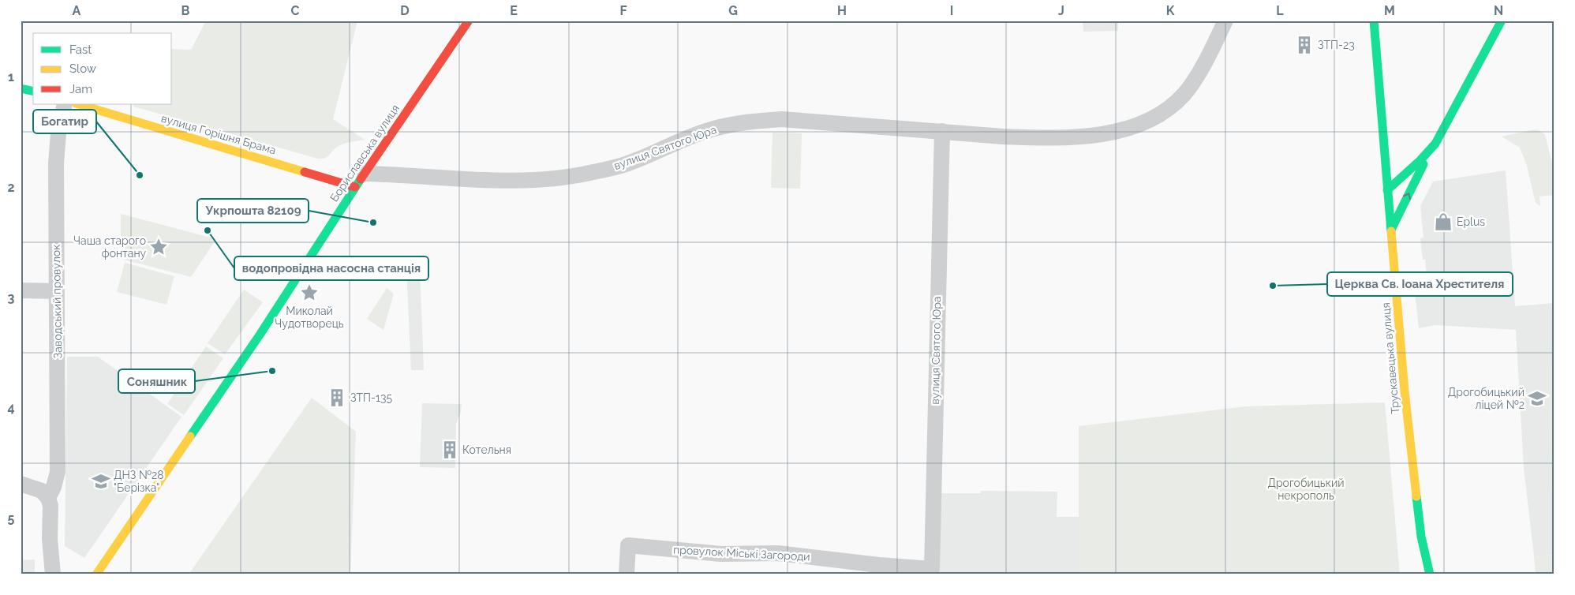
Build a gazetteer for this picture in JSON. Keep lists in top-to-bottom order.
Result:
{
  "streets": {
    "street": [
      "вулиця Горішня Брама",
      "вулиця Святого Юра",
      "Бориславська вулиця",
      "Заводський провулок",
      "Трускавецька вулиця",
      "провулок Міські Загороди"
    ]
  },
  "crossings": [
    ["вулиця Горішня Брама", "Бориславська вулиця"],
    ["вулиця Святого Юра", "Бориславська вулиця"],
    ["вулиця Святого Юра", "провулок Міські Загороди"]
  ],
  "parks": ["Дрогобицький некрополь"],
  "places": {
    "building": ["ЗТП-23", "ЗТП-135", "Котельня"],
    "other": [
      "Богатир",
      "Укрпошта 82109",
      "водопровідна насосна станція",
      "Церква Св. Іоана Хрестителя",
      "Соняшник"
    ],
    "shop": ["Eplus"],
    "place": ["Чаша старого фонтану", "Миколай Чудотворець"],
    "school or university": ["Дрогобицький ліцей №2", "ДНЗ №28 \"Берізка\""]
  },
  "legend": ["Fast", "Slow", "Jam"],
  "grid": {
    "columns": [
      "A",
      "B",
      "C",
      "D",
      "E",
      "F",
      "G",
      "H",
      "I",
      "J",
      "K",
      "L",
      "M",
      "N"
    ],
    "rows": [
      "1",
      "2",
      "3",
      "4",
      "5"
    ]
  }
}
